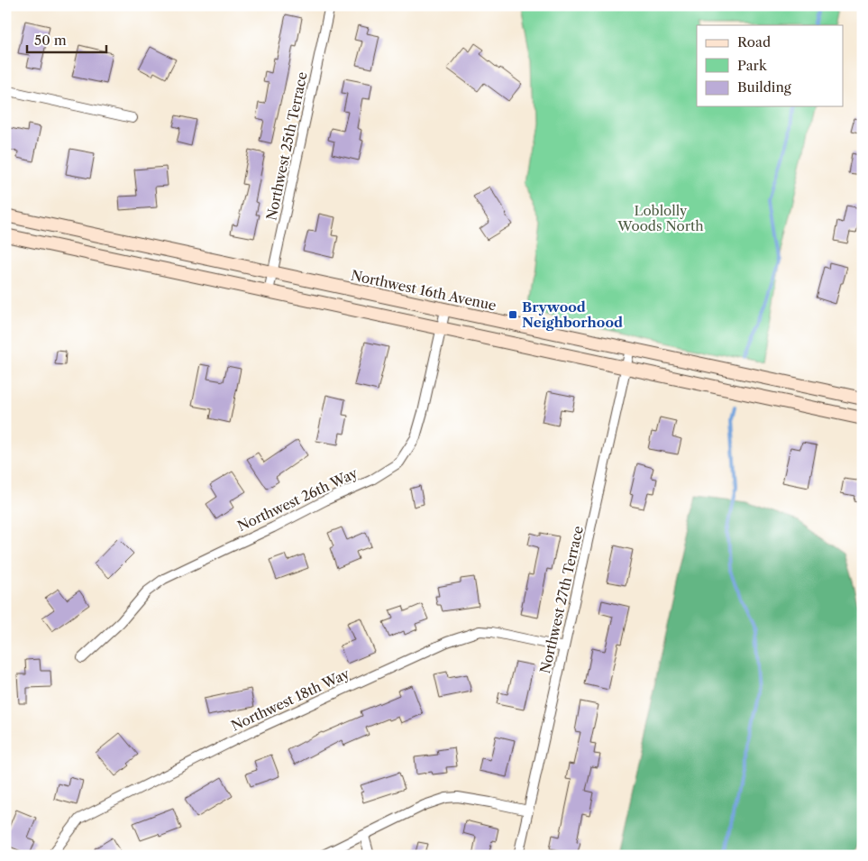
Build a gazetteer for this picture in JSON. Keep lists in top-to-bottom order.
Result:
{
  "streets": {
    "main road": ["Northwest 16th Avenue"],
    "street": [
      "Northwest 25th Terrace",
      "Northwest 26th Way",
      "Northwest 27th Terrace",
      "Northwest 18th Way"
    ]
  },
  "crossings": [
    ["Northwest 25th Terrace", "Northwest 16th Avenue"],
    ["Northwest 16th Avenue", "Northwest 26th Way"],
    ["Northwest 16th Avenue", "Northwest 27th Terrace"],
    ["Northwest 27th Terrace", "Northwest 18th Way"]
  ],
  "parks": ["Loblolly Woods North"],
  "places": {
    "transit": ["Brywood Neighborhood"]
  },
  "legend": ["Road", "Park", "Building"],
  "scale_bar": "50 m"
}
